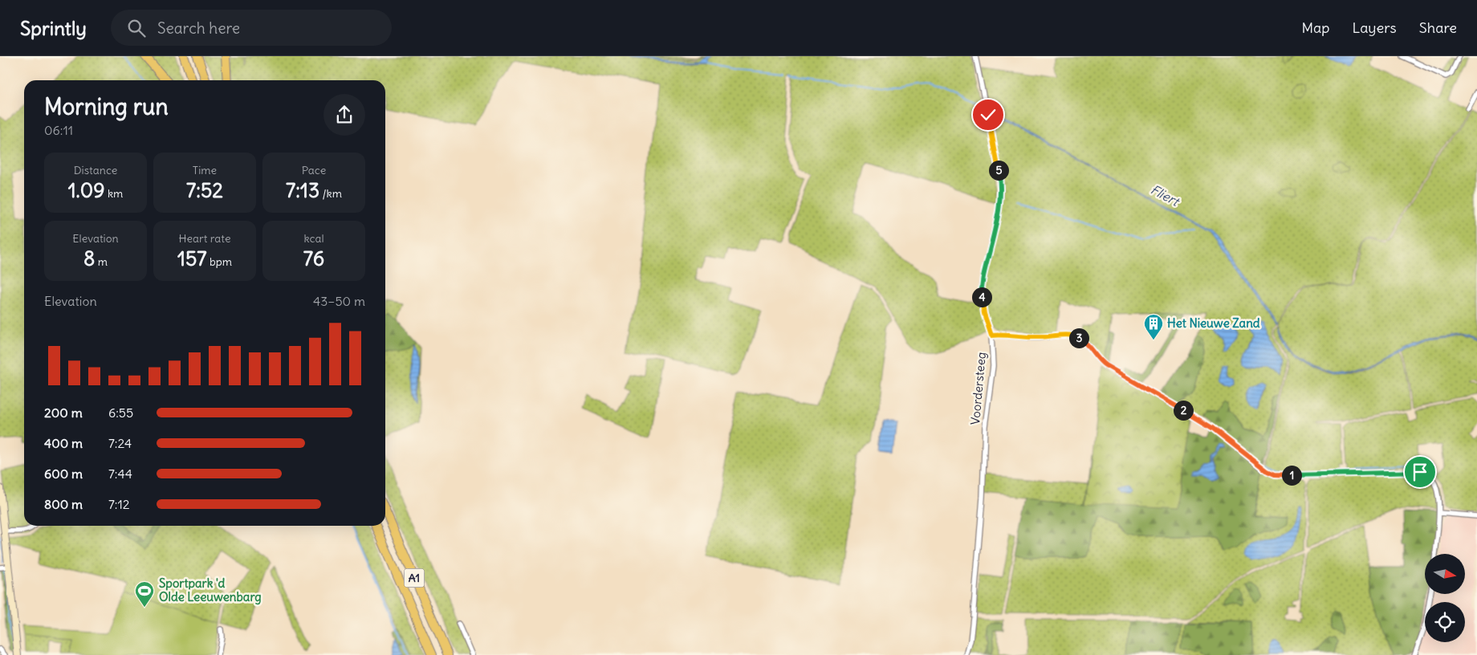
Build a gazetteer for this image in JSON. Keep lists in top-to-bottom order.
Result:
{
  "streets": {
    "highway": ["A1"],
    "street": ["Voordersteeg"]
  },
  "water": ["Fliert"],
  "places": {
    "building": ["Het Nieuwe Zand"],
    "sports": ["Sportpark 'd Olde Leeuwenbarg"]
  },
  "north": "right",
  "page": {
    "header": "Sprintly",
    "search": "Search here",
    "nav": ["Map", "Layers", "Share"],
    "heading": ["Morning run", "06:11"],
    "stats": [
      ["Distance", "1.09 km"],
      ["Time", "7:52"],
      ["Pace", "7:13 /km"],
      ["Elevation", "8 m"],
      ["Heart rate", "157 bpm"],
      ["kcal", "76"]
    ],
    "pins": [
      "5",
      "4",
      "3",
      "2",
      "1"
    ],
    "chart": ["Elevation", "43–50 m"],
    "list": [
      {
        "name": "200 m",
        "note": "6:55"
      },
      {
        "name": "400 m",
        "note": "7:24"
      },
      {
        "name": "600 m",
        "note": "7:44"
      },
      {
        "name": "800 m",
        "note": "7:12"
      }
    ]
  }
}
